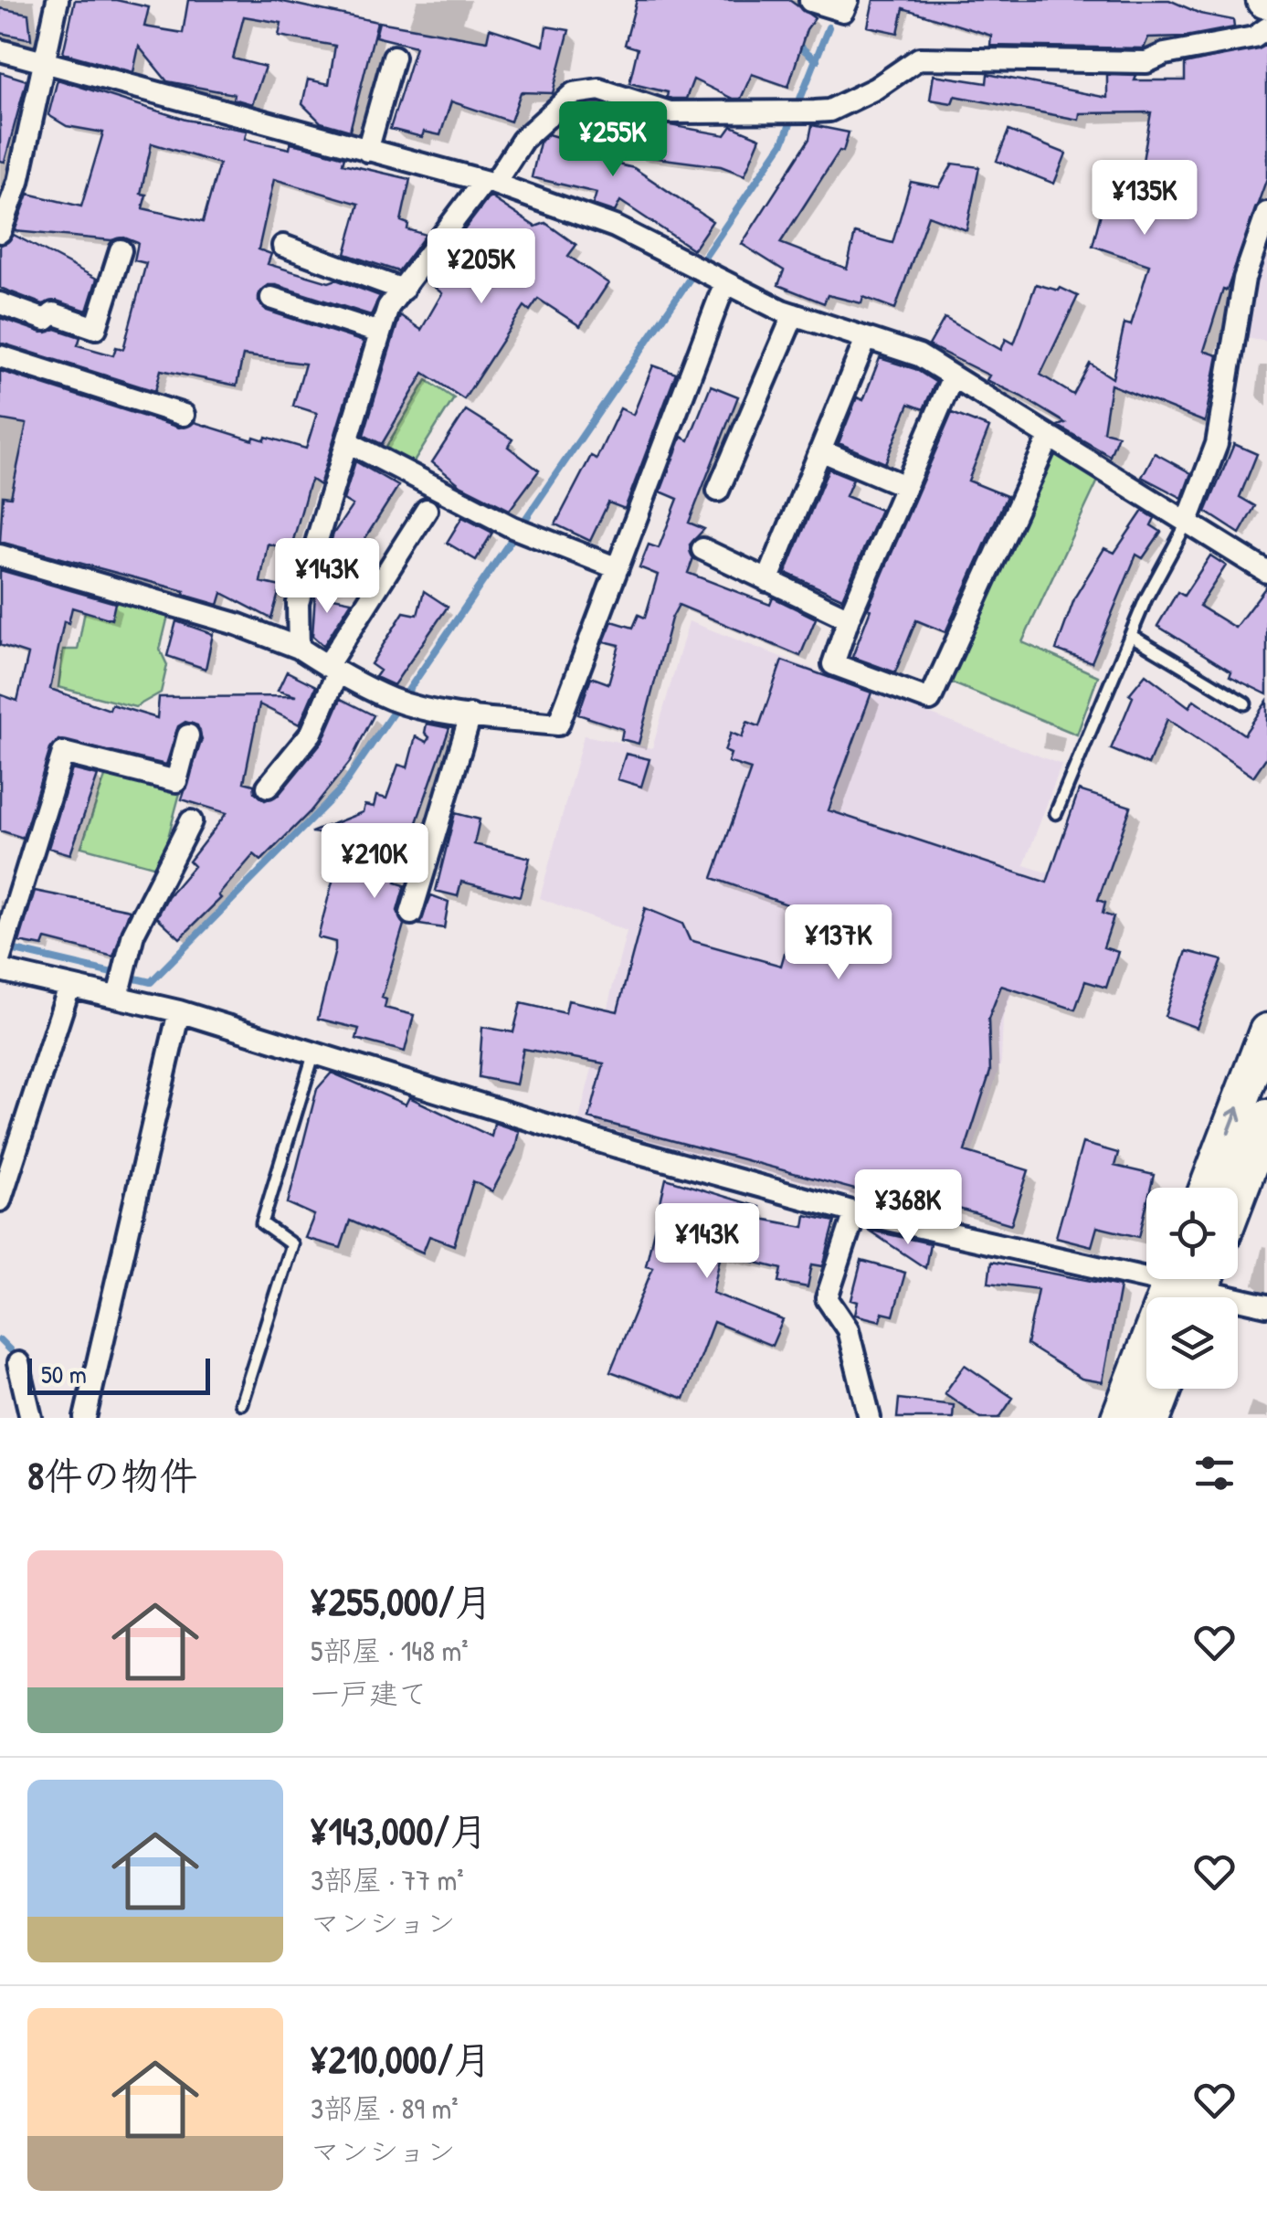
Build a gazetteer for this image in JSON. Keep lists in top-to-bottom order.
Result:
{
  "scale_bar": "50 m",
  "page": {
    "price": [
      "¥255K",
      "¥135K",
      "¥205K",
      "¥143K",
      "¥210K",
      "¥137K",
      "¥368K",
      "¥143K"
    ],
    "scale": "50 m",
    "heading": "8件の物件",
    "list": [
      {
        "name": "¥255,000/月",
        "note": "5部屋 · 148 m² · 一戸建て"
      },
      {
        "name": "¥143,000/月",
        "note": "3部屋 · 77 m² · マンション"
      },
      {
        "name": "¥210,000/月",
        "note": "3部屋 · 89 m² · マンション"
      }
    ]
  }
}
